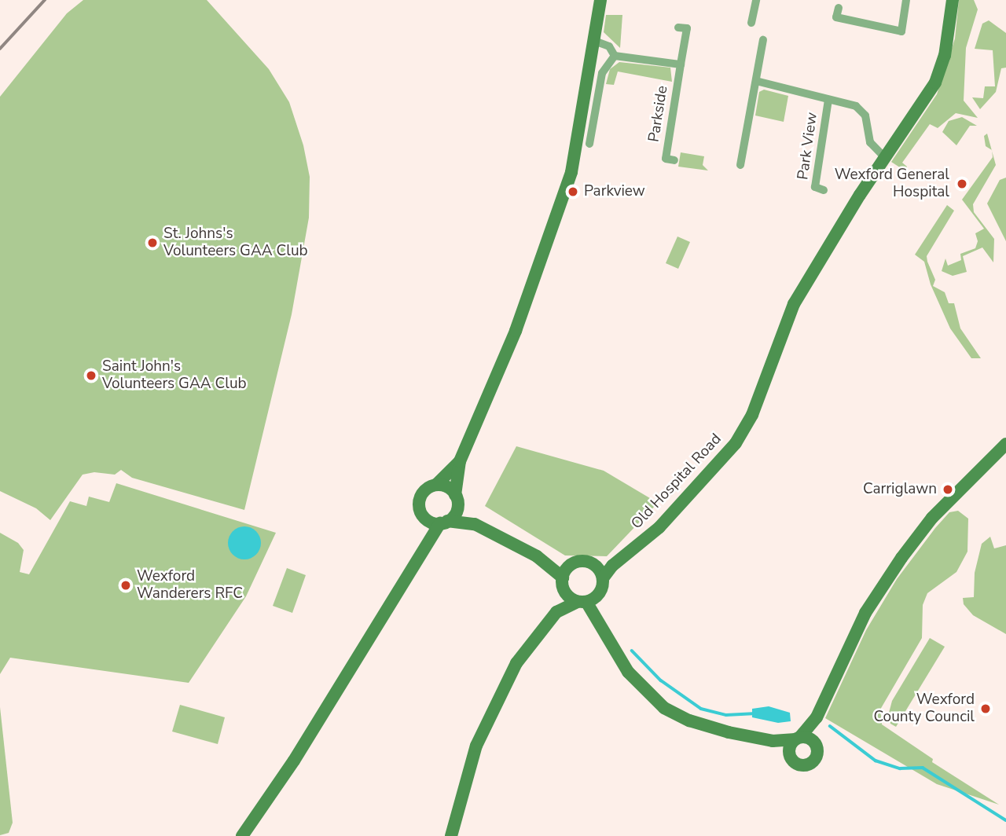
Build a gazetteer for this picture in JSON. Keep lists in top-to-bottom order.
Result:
{
  "streets": {
    "street": ["Parkside", "Park View", "Old Hospital Road"]
  },
  "crossings": [
    ["Park View", "Old Hospital Road"]
  ],
  "places": [
    "Wexford General Hospital",
    "Parkview",
    "St. Johns's Volunteers GAA Club",
    "Saint John's Volunteers GAA Club",
    "Carriglawn",
    "Wexford Wanderers RFC",
    "Wexford County Council"
  ]
}
